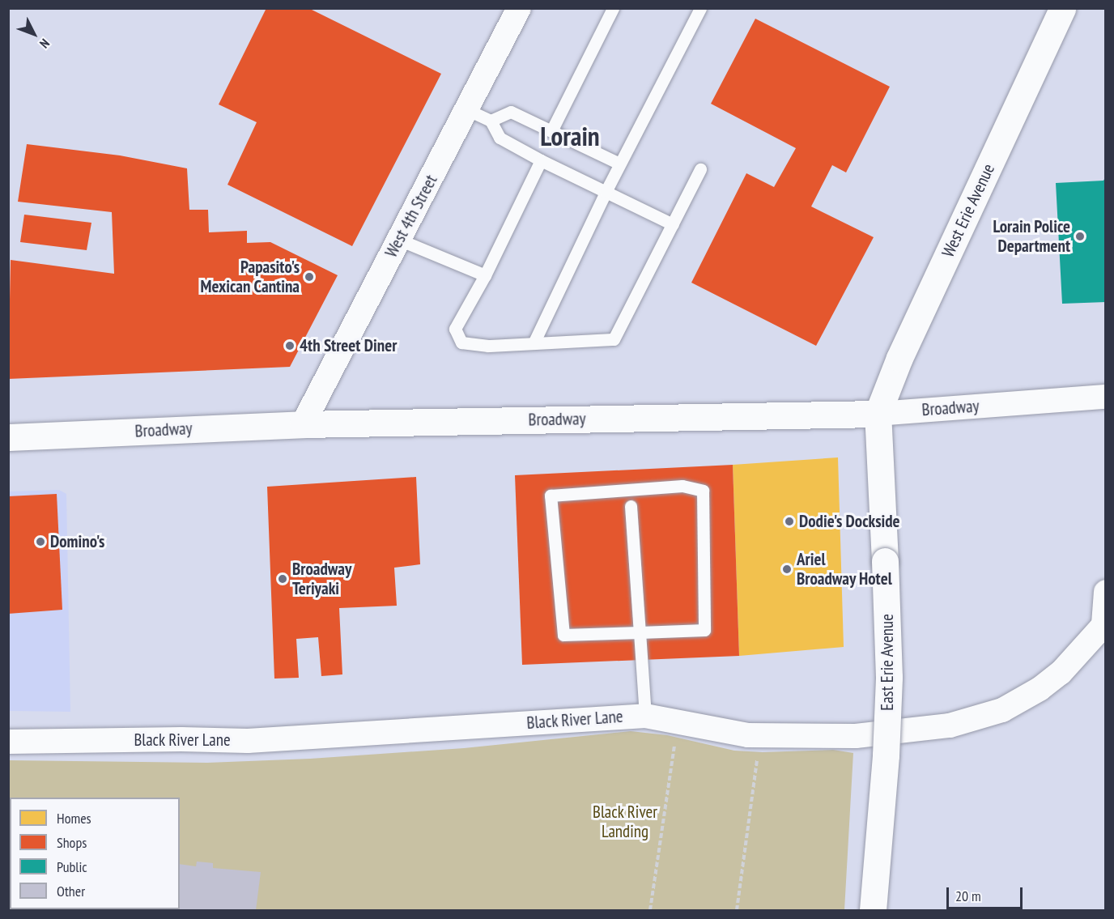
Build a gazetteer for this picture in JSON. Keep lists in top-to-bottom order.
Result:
{
  "streets": {
    "main road": ["West Erie Avenue", "Broadway", "East Erie Avenue"],
    "street": ["West 4th Street", "Black River Lane"]
  },
  "crossings": [
    ["West Erie Avenue", "Broadway"],
    ["West Erie Avenue", "East Erie Avenue"],
    ["West 4th Street", "Broadway"],
    ["Broadway", "East Erie Avenue"]
  ],
  "districts": ["Lorain"],
  "parks": ["Black River Landing"],
  "places": [
    "Lorain Police Department",
    "Papasito's Mexican Cantina",
    "4th Street Diner",
    "Dodie's Dockside",
    "Domino's",
    "Ariel Broadway Hotel",
    "Broadway Teriyaki"
  ],
  "legend": [
    "Homes",
    "Shops",
    "Public",
    "Other"
  ],
  "scale_bar": "20 m",
  "north": "bottom right"
}
